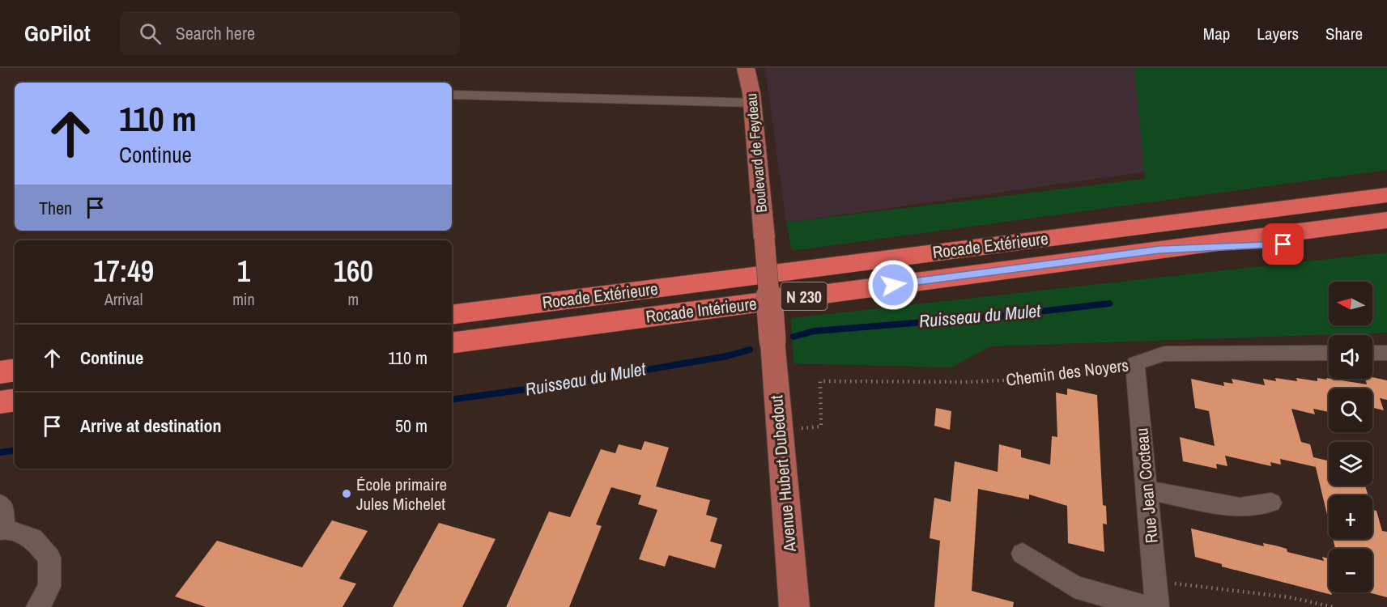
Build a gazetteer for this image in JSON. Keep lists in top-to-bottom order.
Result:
{
  "streets": {
    "highway": ["Rocade Extérieure", "N 230", "Rocade Intérieure"],
    "main road": ["Boulevard de Feydeau", "Avenue Hubert Dubedout"],
    "street": ["Chemin des Noyers", "Rue Jean Cocteau"]
  },
  "crossings": [
    ["Boulevard de Feydeau", "Avenue Hubert Dubedout"],
    ["Chemin des Noyers", "Rue Jean Cocteau"]
  ],
  "water": ["Ruisseau du Mulet"],
  "places": ["École primaire Jules Michelet"],
  "north": "left",
  "page": {
    "header": "GoPilot",
    "search": "Search here",
    "nav": ["Map", "Layers", "Share"],
    "turn": ["110 m", "Continue"],
    "then": "Then",
    "eta": [
      "17:49",
      "Arrival",
      "1",
      "min",
      "160",
      "m"
    ],
    "map_buttons": ["+", "−"],
    "list": [
      {
        "name": "Continue",
        "value": "110 m"
      },
      {
        "name": "Arrive at destination",
        "value": "50 m"
      }
    ]
  }
}
